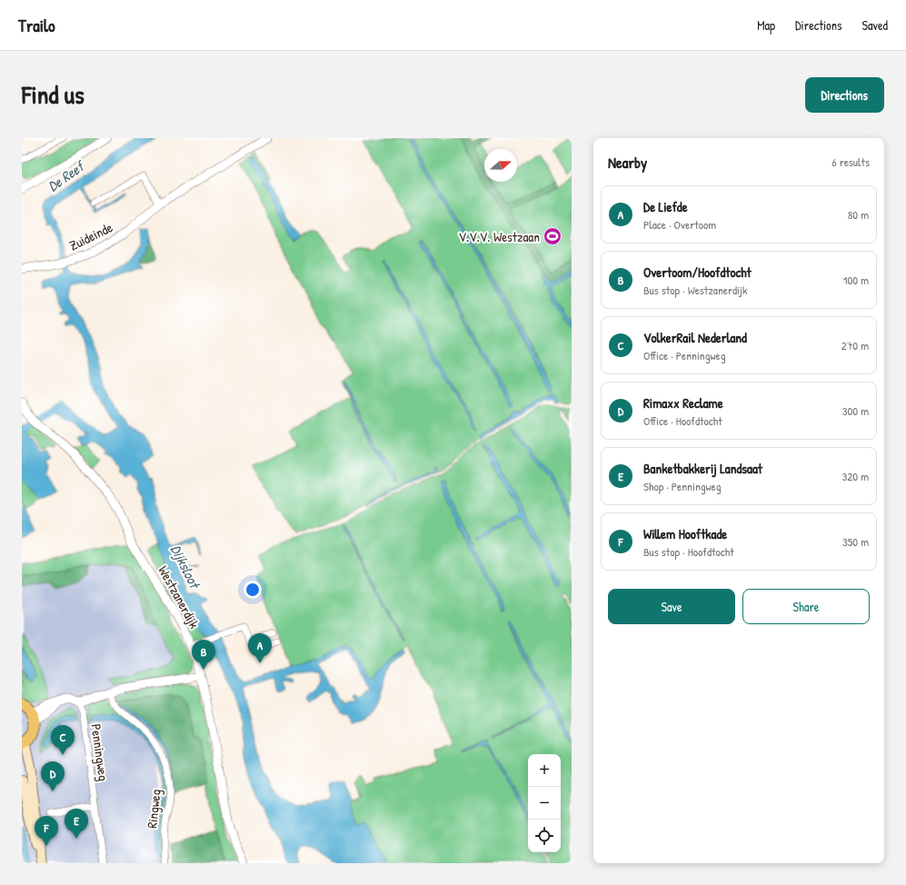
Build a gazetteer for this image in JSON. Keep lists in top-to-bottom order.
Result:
{
  "streets": {
    "street": [
      "Zuideinde",
      "Westzanerdijk",
      "Penningweg",
      "Ringweg"
    ]
  },
  "water": ["De Reef", "Dijksloot"],
  "places": {
    "sports": ["V.V.V. Westzaan"]
  },
  "north": "right",
  "page": {
    "header": "Trailo",
    "nav": ["Map", "Directions", "Saved"],
    "title": "Find us",
    "buttons": [
      "Directions",
      ["Save", "Share"]
    ],
    "heading": ["Nearby", "6 results"],
    "list": [
      {
        "mark": "A",
        "name": "De Liefde",
        "note": "Place · Overtoom",
        "value": "80 m"
      },
      {
        "mark": "B",
        "name": "Overtoom/Hoofdtocht",
        "note": "Bus stop · Westzanerdijk",
        "value": "100 m"
      },
      {
        "mark": "C",
        "name": "VolkerRail Nederland",
        "note": "Office · Penningweg",
        "value": "270 m"
      },
      {
        "mark": "D",
        "name": "Rimaxx Reclame",
        "note": "Office · Hoofdtocht",
        "value": "300 m"
      },
      {
        "mark": "E",
        "name": "Banketbakkerij Landsaat",
        "note": "Shop · Penningweg",
        "value": "320 m"
      },
      {
        "mark": "F",
        "name": "Willem Hooftkade",
        "note": "Bus stop · Hoofdtocht",
        "value": "350 m"
      }
    ],
    "pins": [
      "A",
      "B",
      "C",
      "D",
      "E",
      "F"
    ],
    "map_buttons": ["+", "−"]
  }
}
